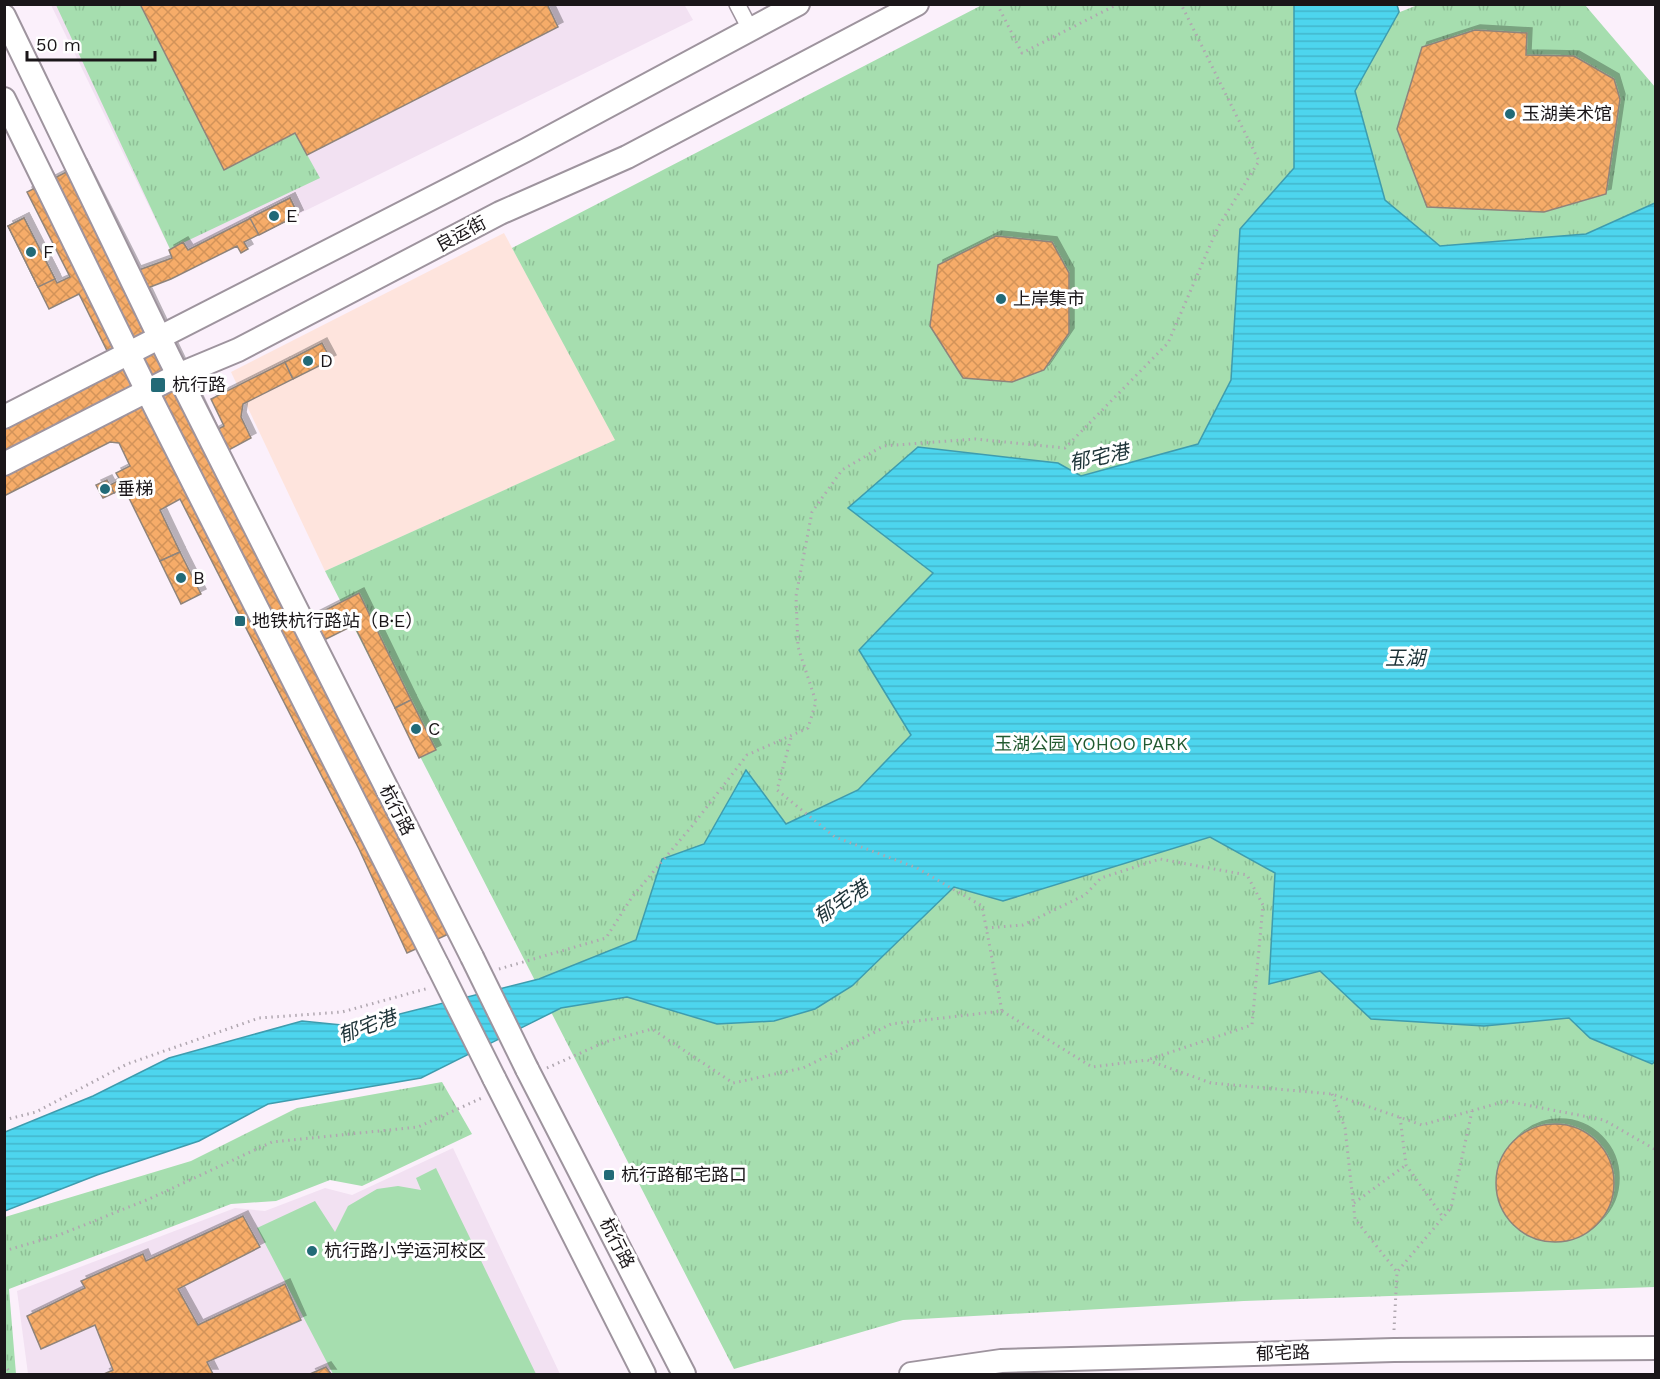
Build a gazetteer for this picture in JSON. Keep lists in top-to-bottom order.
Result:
{
  "streets": {
    "main road": ["良运街", "杭行路", "郁宅路"]
  },
  "crossings": [
    ["良运街", "杭行路"]
  ],
  "water": ["郁宅港", "玉湖"],
  "parks": ["玉湖公园 YOHOO PARK"],
  "places": {
    "other": [
      "玉湖美术馆",
      "E",
      "F",
      "上岸集市",
      "D",
      "垂梯",
      "B",
      "C",
      "杭行路小学运河校区"
    ],
    "transit": ["杭行路", "地铁杭行路站（B·E）", "杭行路郁宅路口"]
  },
  "scale_bar": "50 m"
}
